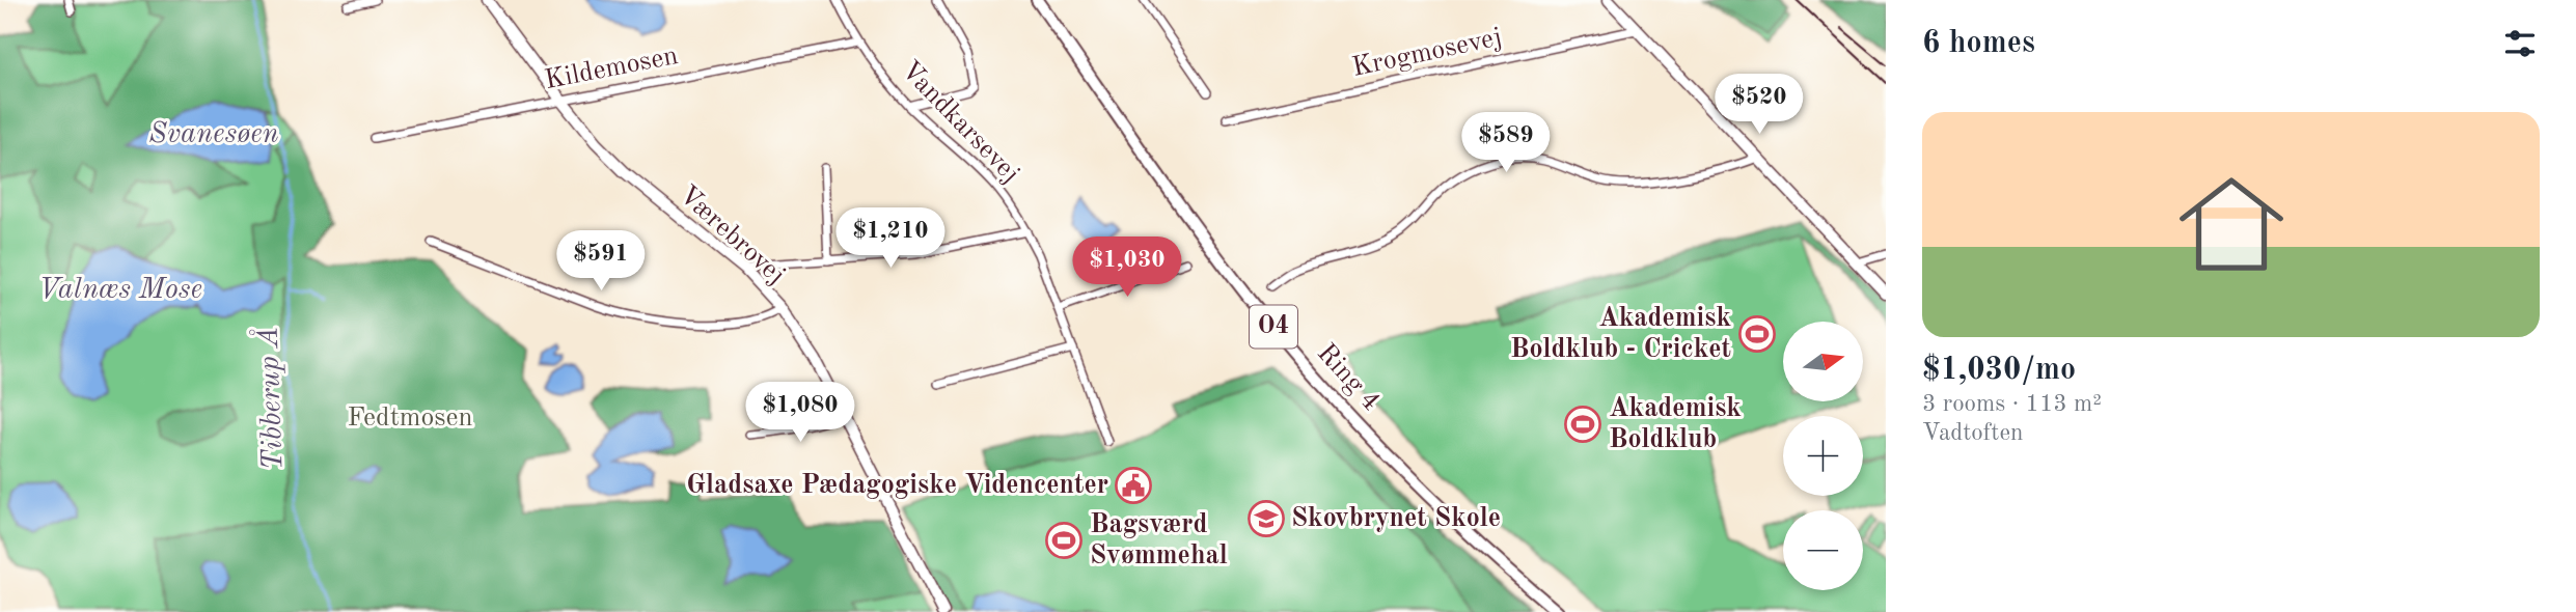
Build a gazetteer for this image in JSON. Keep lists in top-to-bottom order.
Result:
{
  "streets": {
    "main road": ["O4", "Ring 4"],
    "street": [
      "Krogmosevej",
      "Kildemosen",
      "Vandkarsevej",
      "Værebrovej"
    ]
  },
  "crossings": [
    ["Kildemosen", "Vandkarsevej"],
    ["Kildemosen", "Værebrovej"]
  ],
  "water": ["Svanesøen", "Valnæs Mose", "Tibberup Å"],
  "parks": ["Fedtmosen"],
  "places": {
    "sports": ["Akademisk Boldklub - Cricket", "Akademisk Boldklub", "Bagsværd Svømmehal"],
    "public building": ["Gladsaxe Pædagogiske Videncenter"],
    "school or university": ["Skovbrynet Skole"]
  },
  "north": "right",
  "page": {
    "heading": "6 homes",
    "price": [
      "$520",
      "$589",
      "$1,210",
      "$591",
      "$1,030",
      "$1,080"
    ],
    "list": [
      {
        "name": "$1,030/mo",
        "note": "3 rooms · 113 m² · Vadtoften"
      }
    ],
    "map_buttons": ["+", "−"]
  }
}
